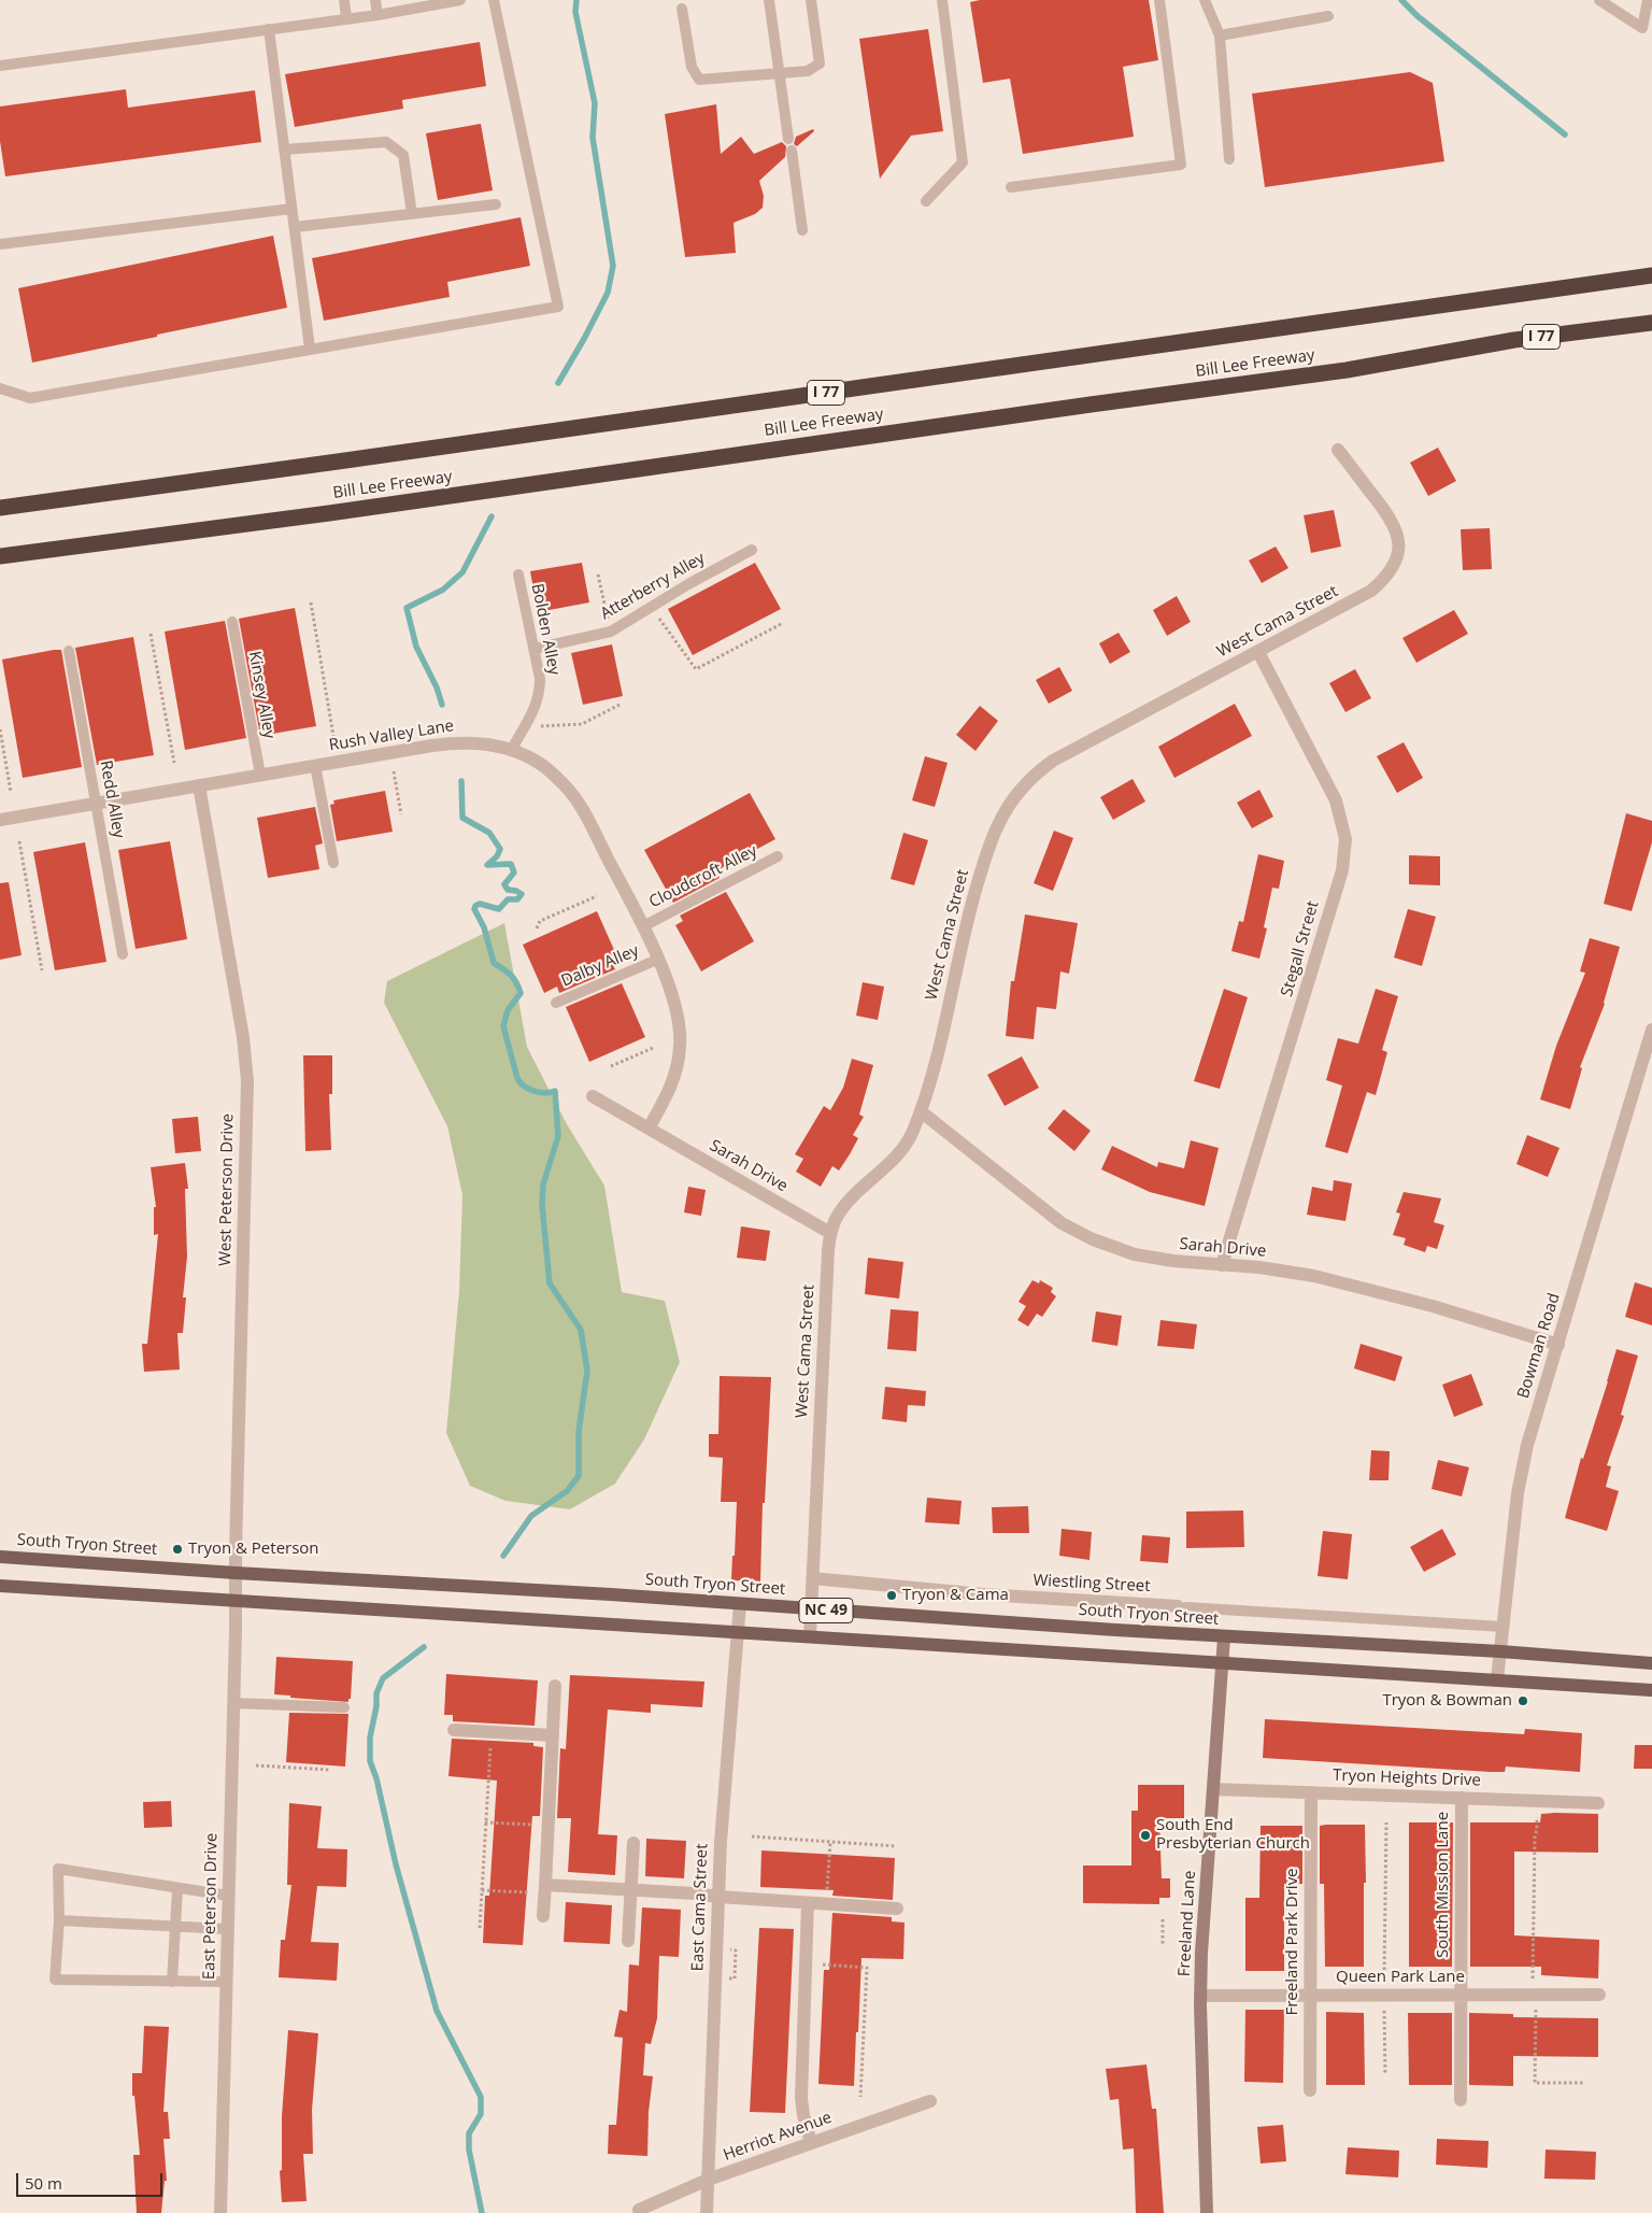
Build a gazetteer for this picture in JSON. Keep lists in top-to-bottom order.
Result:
{
  "streets": {
    "highway": ["I 77", "Bill Lee Freeway"],
    "main road": ["South Tryon Street", "NC 49"],
    "street": [
      "West Cama Street",
      "Rush Valley Lane",
      "Stegall Street",
      "Sarah Drive",
      "West Peterson Drive",
      "Bowman Road",
      "Wiestling Street",
      "Tryon Heights Drive",
      "South Mission Lane",
      "East Peterson Drive",
      "East Cama Street",
      "Freeland Lane",
      "Freeland Park Drive",
      "Queen Park Lane",
      "Herriot Avenue"
    ],
    "lane": [
      "Atterberry Alley",
      "Bolden Alley",
      "Kinsey Alley",
      "Redd Alley",
      "Cloudcroft Alley",
      "Dalby Alley"
    ]
  },
  "crossings": [
    ["Atterberry Alley", "Bolden Alley"],
    ["West Cama Street", "Stegall Street"],
    ["West Cama Street", "Sarah Drive"],
    ["West Cama Street", "South Tryon Street"],
    ["West Cama Street", "Wiestling Street"],
    ["West Cama Street", "NC 49"],
    ["Bolden Alley", "Rush Valley Lane"],
    ["Kinsey Alley", "Rush Valley Lane"],
    ["Rush Valley Lane", "Redd Alley"],
    ["Rush Valley Lane", "Cloudcroft Alley"],
    ["Rush Valley Lane", "Dalby Alley"],
    ["Rush Valley Lane", "Sarah Drive"],
    ["Rush Valley Lane", "West Peterson Drive"],
    ["Stegall Street", "Sarah Drive"],
    ["Sarah Drive", "Bowman Road"],
    ["West Peterson Drive", "South Tryon Street"],
    ["West Peterson Drive", "NC 49"],
    ["West Peterson Drive", "East Peterson Drive"],
    ["Bowman Road", "South Tryon Street"],
    ["Bowman Road", "NC 49"],
    ["South Tryon Street", "East Cama Street"],
    ["South Tryon Street", "Freeland Lane"],
    ["NC 49", "East Peterson Drive"],
    ["NC 49", "East Cama Street"],
    ["NC 49", "Freeland Lane"],
    ["Tryon Heights Drive", "South Mission Lane"],
    ["Tryon Heights Drive", "Freeland Lane"],
    ["Tryon Heights Drive", "Freeland Park Drive"],
    ["South Mission Lane", "Queen Park Lane"],
    ["East Cama Street", "Herriot Avenue"],
    ["Freeland Lane", "Queen Park Lane"],
    ["Freeland Park Drive", "Queen Park Lane"]
  ],
  "places": [
    "Tryon & Peterson",
    "Tryon & Cama",
    "Tryon & Bowman",
    "South End Presbyterian Church"
  ],
  "scale_bar": "50 m"
}
